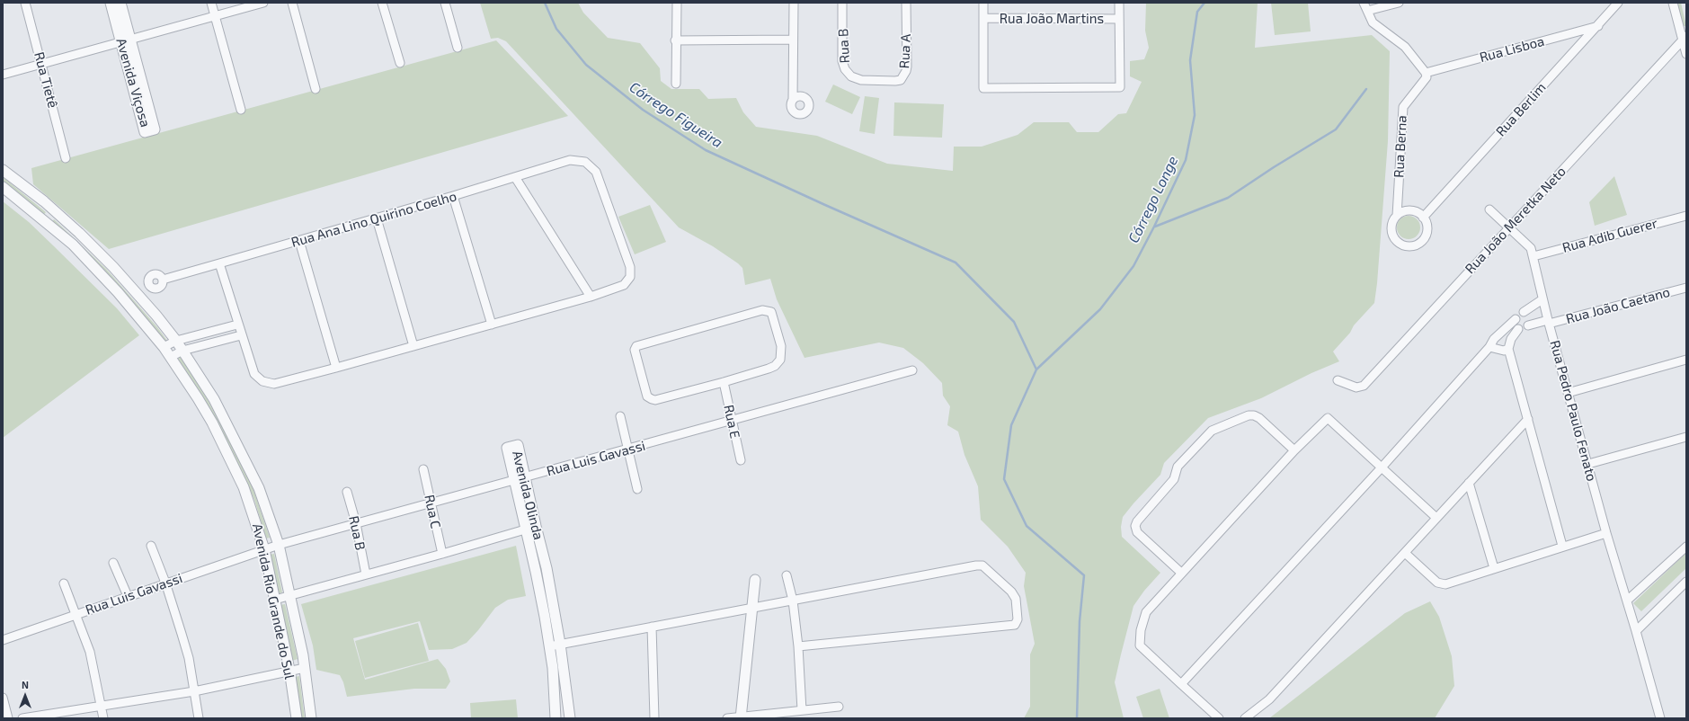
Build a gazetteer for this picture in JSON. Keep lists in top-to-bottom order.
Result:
{
  "streets": {
    "street": [
      "Rua João Martins",
      "Rua B",
      "Rua Lisboa",
      "Rua A",
      "Rua Tietê",
      "Avenida Viçosa",
      "Rua Berlim",
      "Rua Berna",
      "Rua Ana Lino Quirino Coelho",
      "Rua João Meretka Neto",
      "Rua Adib Guerer",
      "Rua João Caetano",
      "Rua Pedro Paulo Fenato",
      "Rua E",
      "Rua Luis Gavassi",
      "Avenida Olinda",
      "Rua C",
      "Avenida Rio Grande do Sul"
    ]
  },
  "crossings": [
    ["Rua B", "Rua A"],
    ["Rua B", "Rua Luis Gavassi"],
    ["Rua Lisboa", "Rua Berlim"],
    ["Rua Lisboa", "Rua Berna"],
    ["Rua Berlim", "Rua Berna"],
    ["Rua João Meretka Neto", "Rua Pedro Paulo Fenato"],
    ["Rua Adib Guerer", "Rua Pedro Paulo Fenato"],
    ["Rua João Caetano", "Rua Pedro Paulo Fenato"],
    ["Rua E", "Rua Luis Gavassi"],
    ["Rua Luis Gavassi", "Avenida Olinda"],
    ["Rua Luis Gavassi", "Rua C"],
    ["Rua Luis Gavassi", "Avenida Rio Grande do Sul"]
  ],
  "water": ["Córrego Figueira", "Córrego Longe"],
  "north": "top"
}
